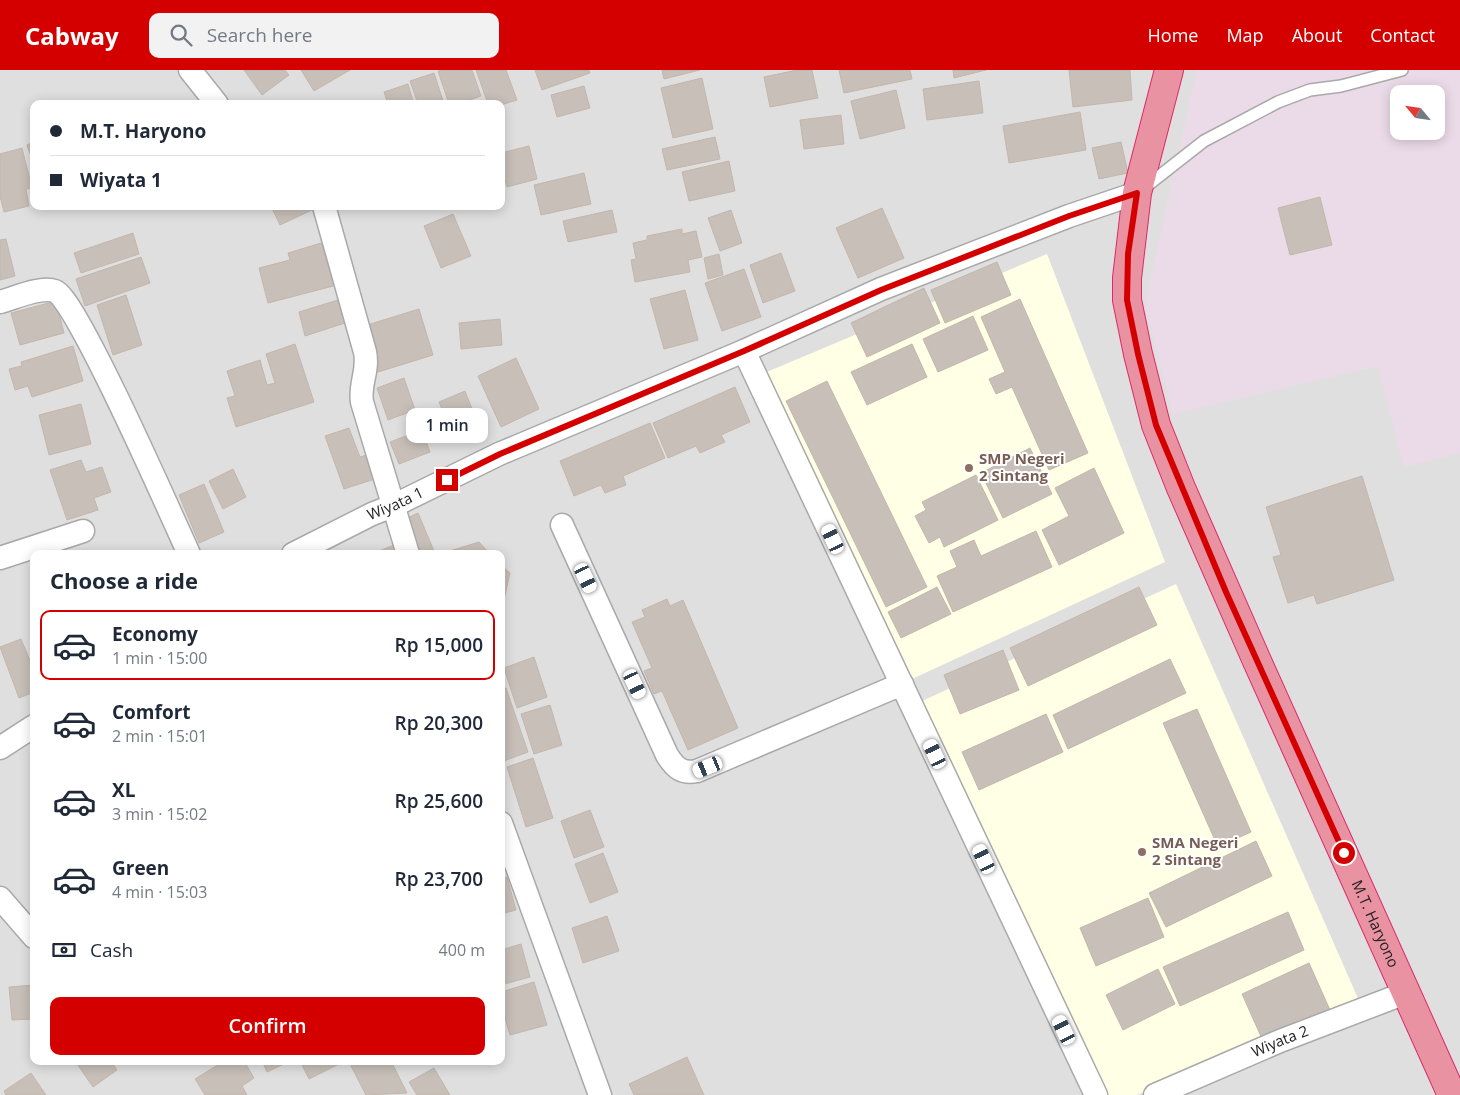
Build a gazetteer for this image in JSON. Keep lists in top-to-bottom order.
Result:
{
  "streets": {
    "highway": ["M.T. Haryono"],
    "street": ["Wiyata 1", "Wiyata 2"]
  },
  "crossings": [
    ["Wiyata 1", "M.T. Haryono"],
    ["M.T. Haryono", "Wiyata 2"]
  ],
  "places": ["SMP Negeri 2 Sintang", "SMA Negeri 2 Sintang"],
  "north": "top left",
  "page": {
    "header": "Cabway",
    "search": "Search here",
    "nav": [
      "Home",
      "Map",
      "About",
      "Contact"
    ],
    "banner": ["M.T. Haryono", "Wiyata 1"],
    "bubble": "1 min",
    "heading": "Choose a ride",
    "list": [
      {
        "name": "Economy",
        "note": "1 min · 15:00",
        "value": "Rp 15,000"
      },
      {
        "name": "Comfort",
        "note": "2 min · 15:01",
        "value": "Rp 20,300"
      },
      {
        "name": "XL",
        "note": "3 min · 15:02",
        "value": "Rp 25,600"
      },
      {
        "name": "Green",
        "note": "4 min · 15:03",
        "value": "Rp 23,700"
      }
    ],
    "pay": ["Cash", "400 m"],
    "buttons": "Confirm"
  }
}
